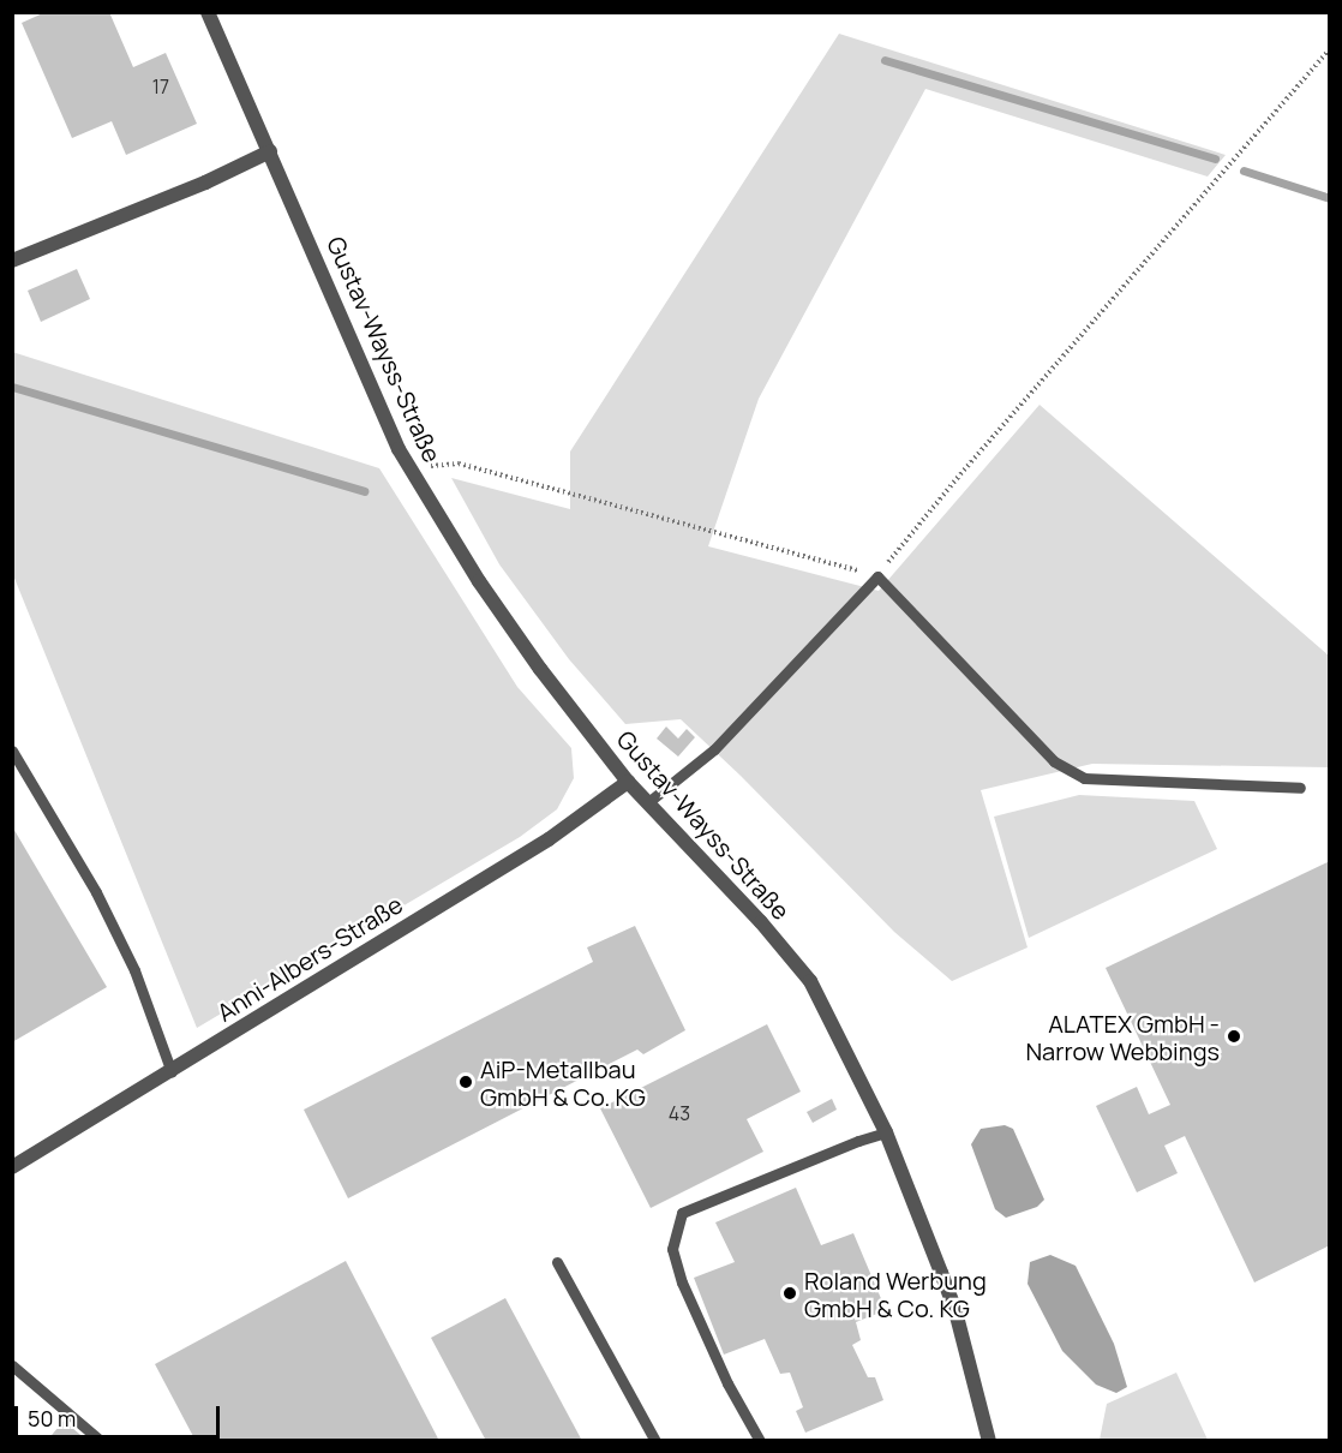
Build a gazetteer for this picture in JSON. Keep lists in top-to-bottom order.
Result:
{
  "streets": {
    "street": ["Gustav-Wayss-Straße", "Anni-Albers-Straße"]
  },
  "crossings": [
    ["Gustav-Wayss-Straße", "Anni-Albers-Straße"]
  ],
  "places": ["ALATEX GmbH - Narrow Webbings", "AiP-Metallbau GmbH & Co. KG", "Roland Werbung GmbH & Co. KG"],
  "house_numbers": ["17", "43"],
  "scale_bar": "50 m"
}
